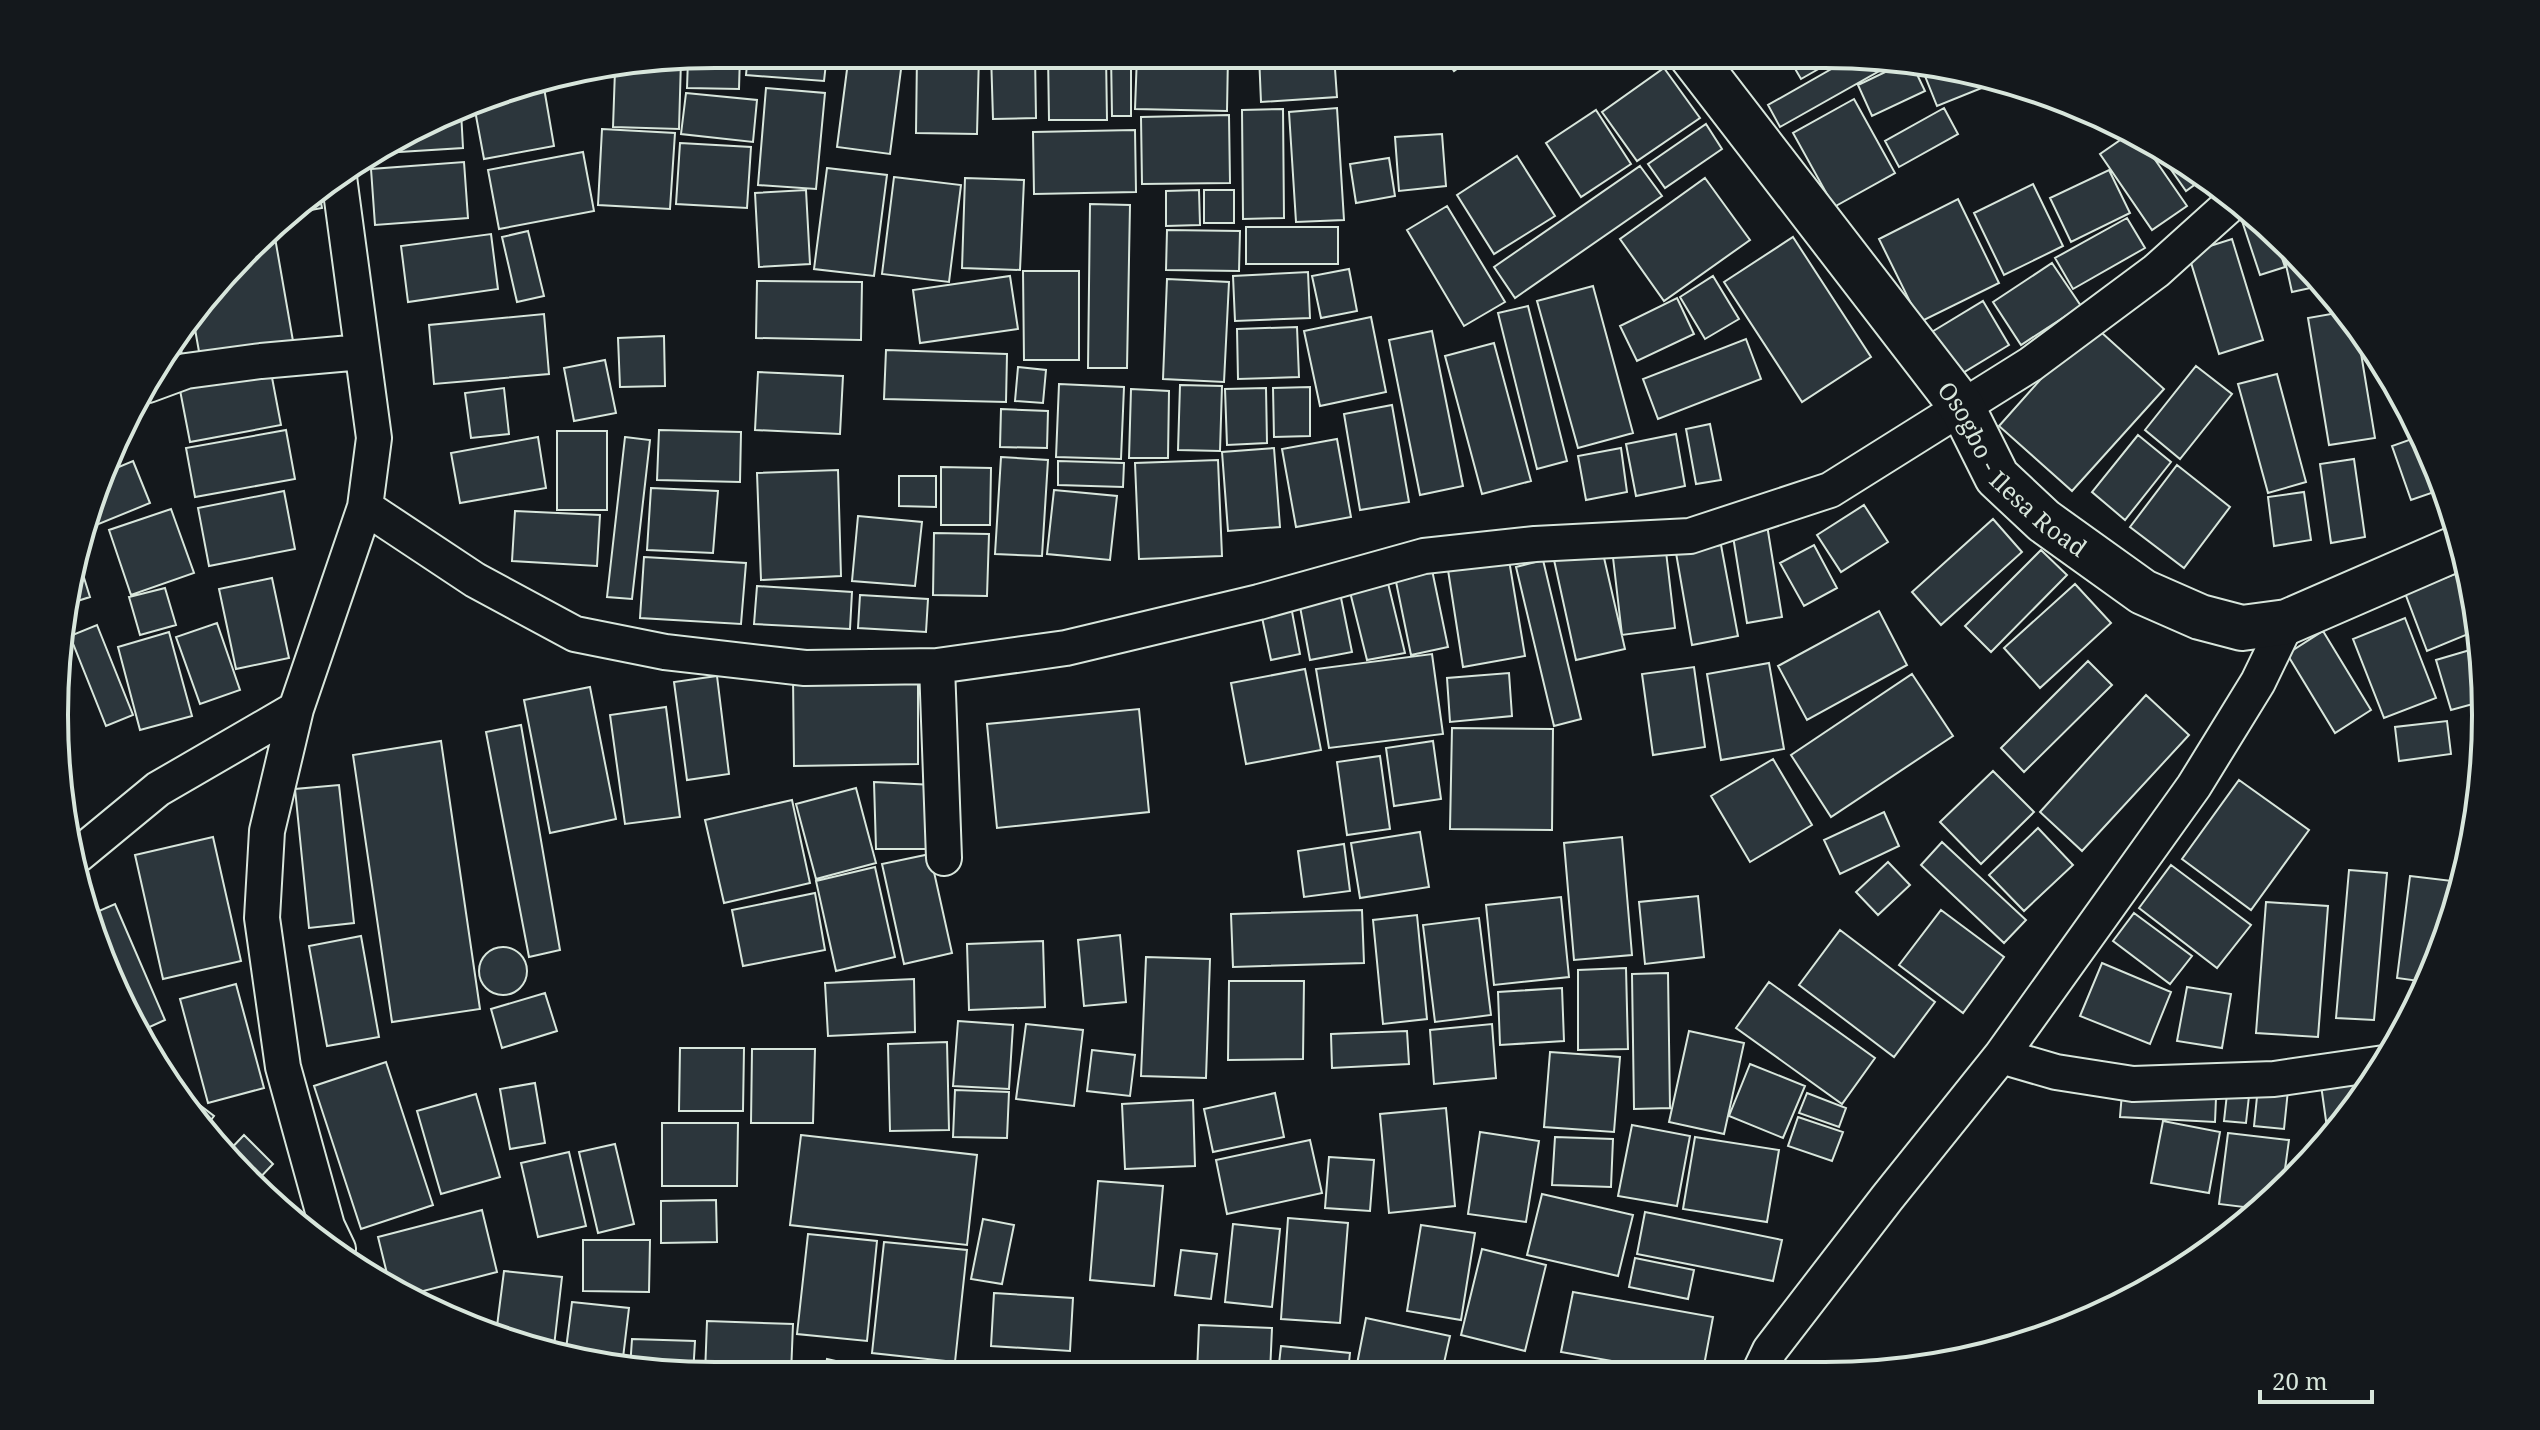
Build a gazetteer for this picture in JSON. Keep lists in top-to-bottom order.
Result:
{
  "streets": {
    "main road": ["Osogbo - Ilesa Road"]
  },
  "scale_bar": "20 m"
}
